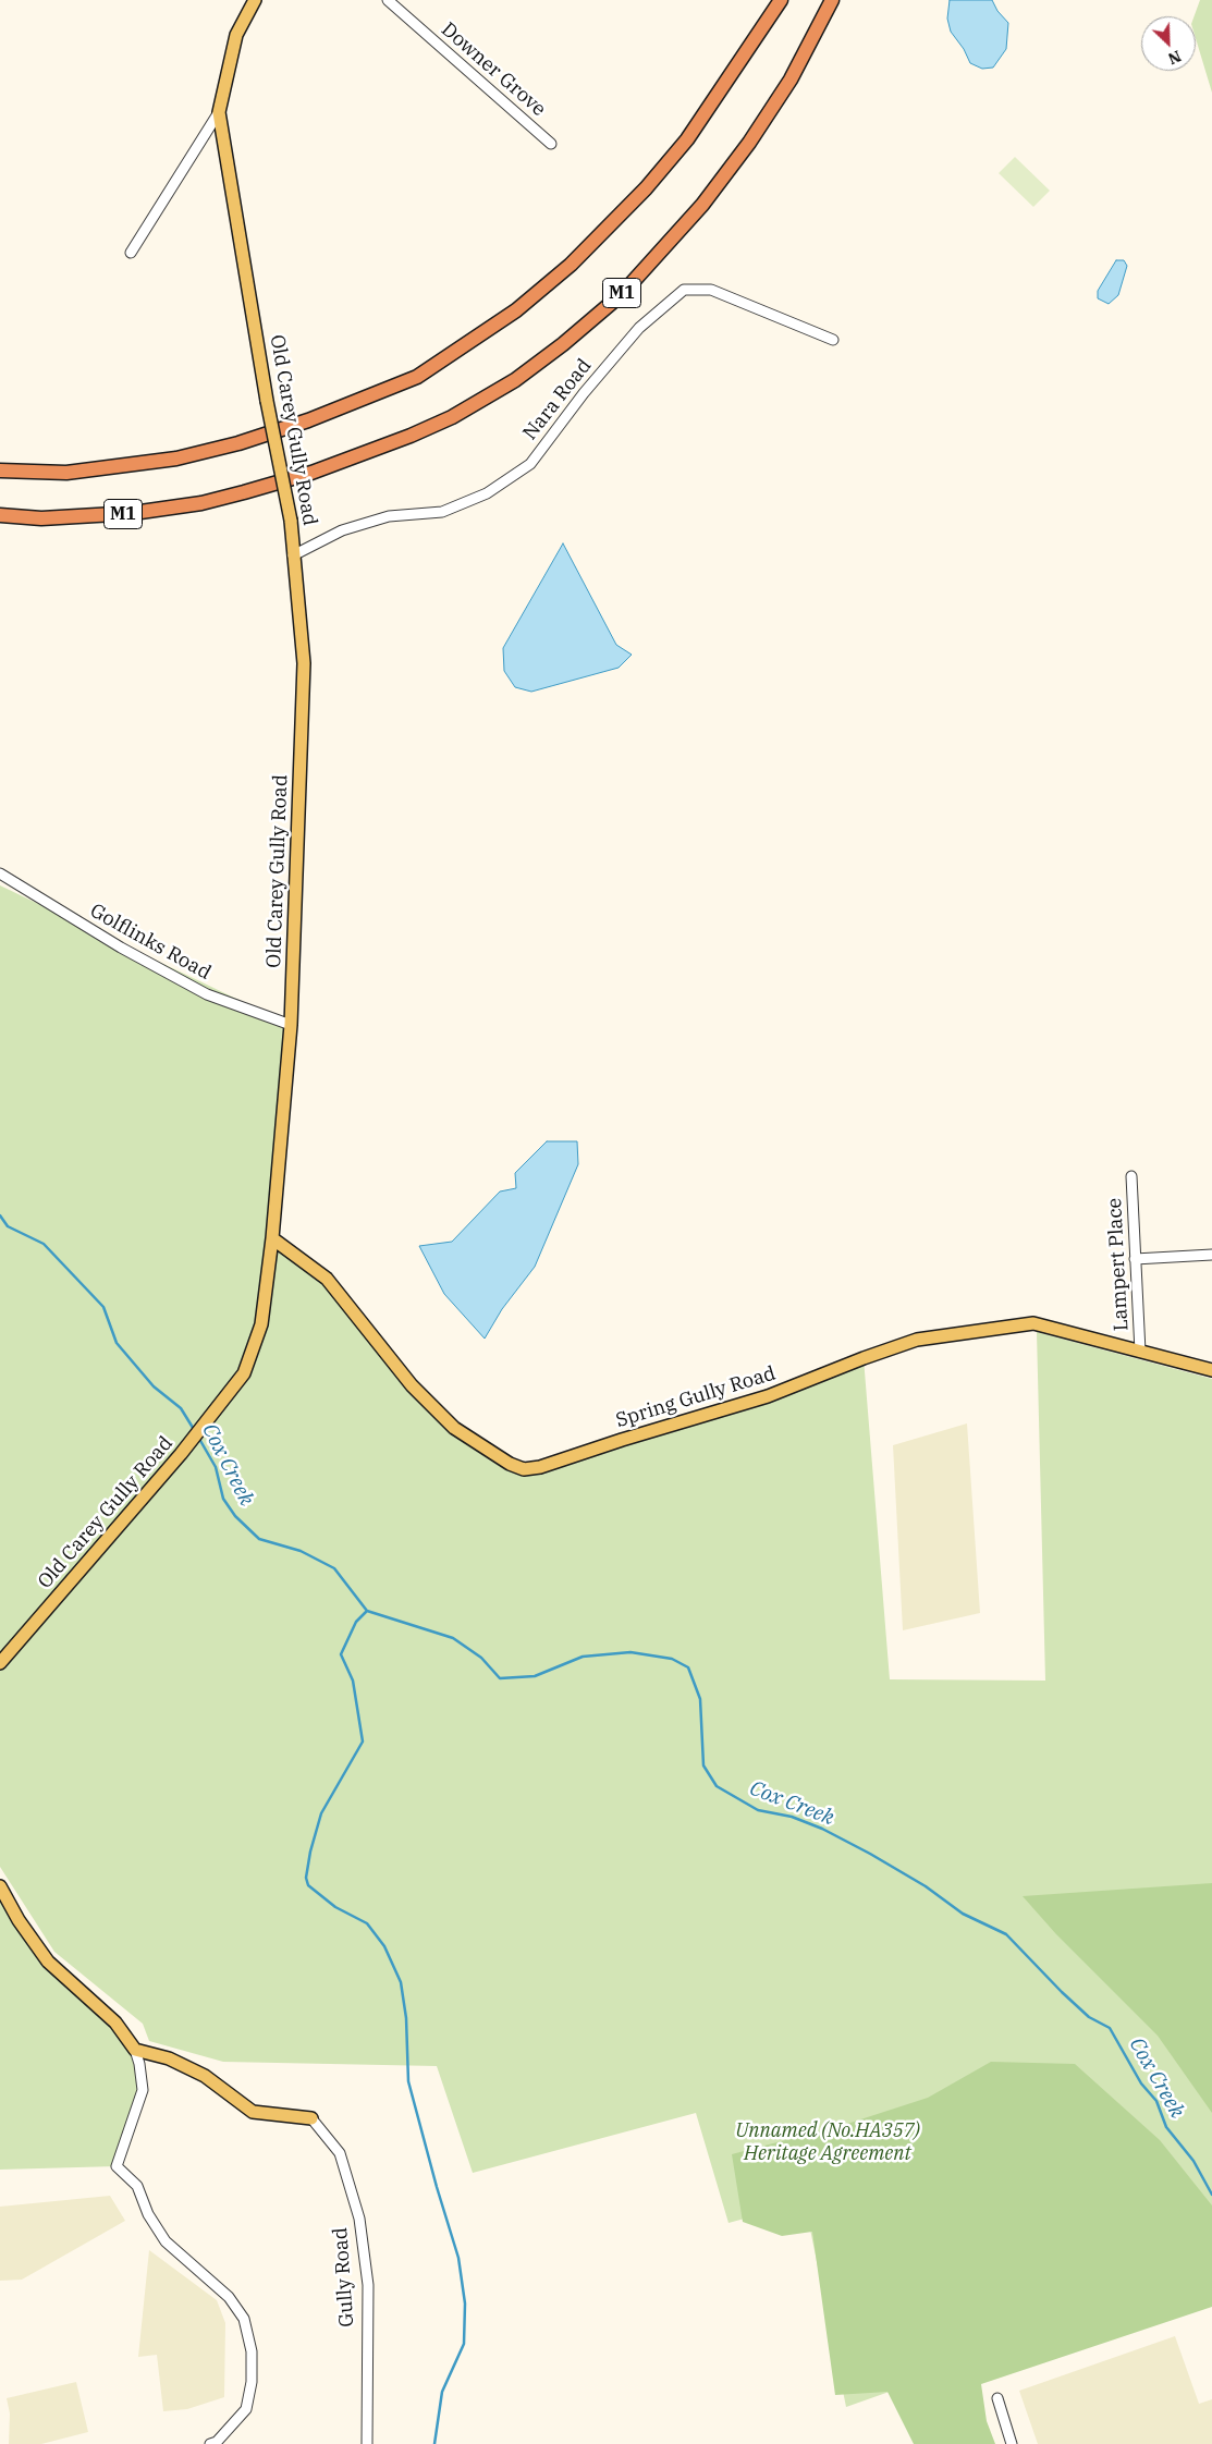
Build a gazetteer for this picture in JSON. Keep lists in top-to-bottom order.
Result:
{
  "streets": {
    "highway": ["M1"],
    "main road": ["Old Carey Gully Road", "Spring Gully Road", "Gully Road"],
    "street": [
      "Downer Grove",
      "Nara Road",
      "Golflinks Road",
      "Lampert Place"
    ]
  },
  "crossings": [
    ["Nara Road", "Old Carey Gully Road"],
    ["Old Carey Gully Road", "Golflinks Road"],
    ["Old Carey Gully Road", "Spring Gully Road"],
    ["Lampert Place", "Spring Gully Road"]
  ],
  "water": ["Cox Creek"],
  "parks": ["Unnamed (No.HA357) Heritage Agreement"],
  "north": "bottom right"
}
